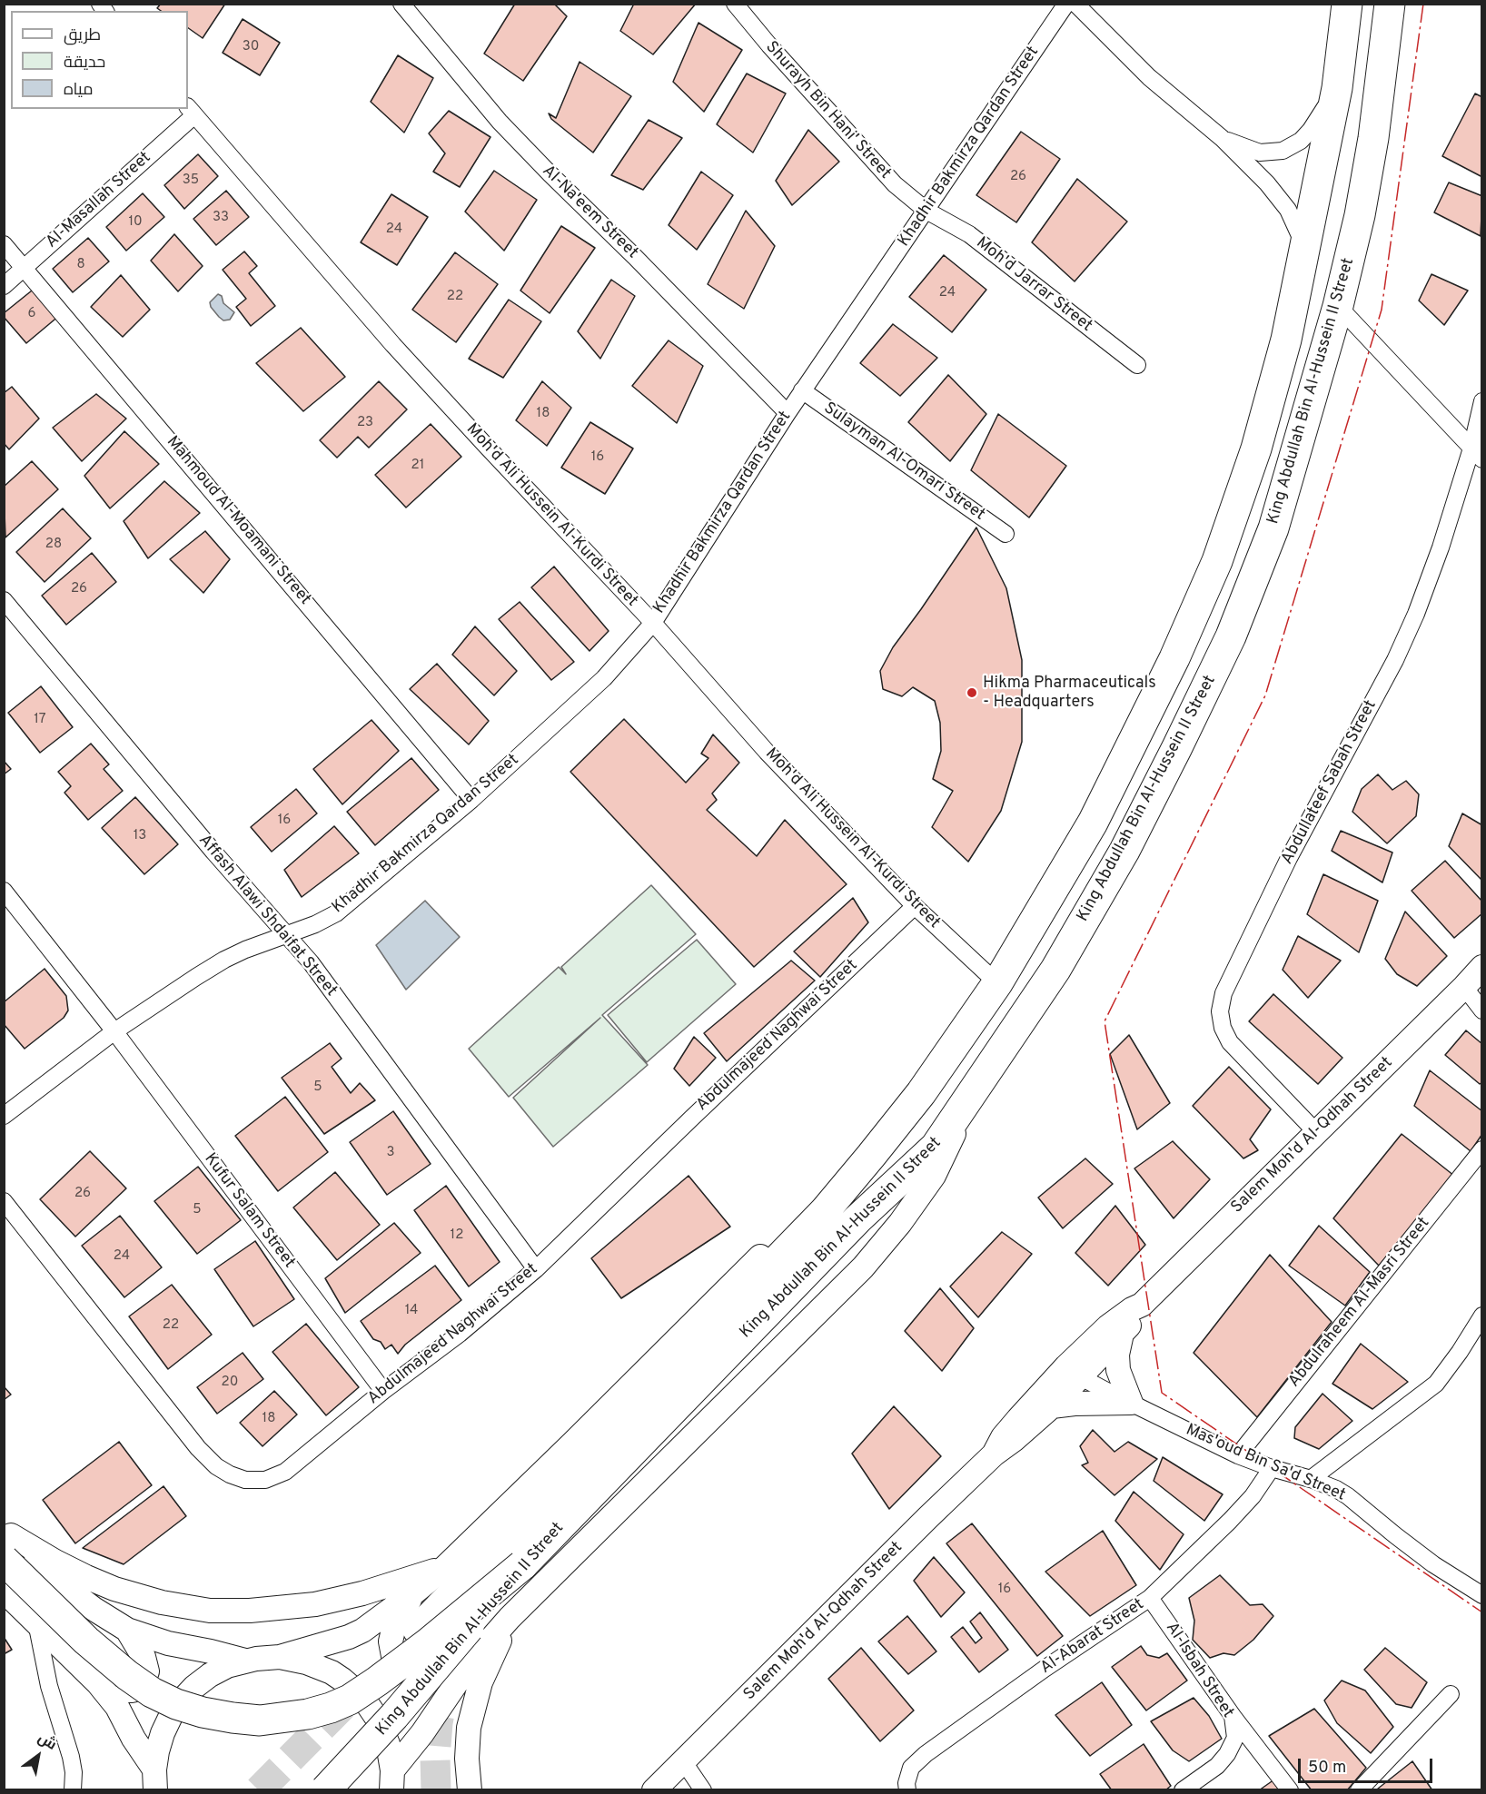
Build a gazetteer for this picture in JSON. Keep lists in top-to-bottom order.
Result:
{
  "streets": {
    "highway": ["King Abdullah Bin Al-Hussein II Street"],
    "main road": ["Salem Moh'd Al-Qdhah Street"],
    "street": [
      "Shurayh Bin Hani' Street",
      "Khadhir Bakmirza Qardan Street",
      "Al-Masallah Street",
      "Al-Na'eem Street",
      "Moh'd Jarrar Street",
      "Sulayman Al-Omari Street",
      "Moh'd Ali Hussein Al-Kurdi Street",
      "Mahmoud Al-Moamani Street",
      "Abdullateef Sabah Street",
      "Affash Alawi Shdaifat Street",
      "Abdulmajeed Naghwai Street",
      "Kufur Salam Street",
      "Abdulraheem Al-Masri Street",
      "Mas'oud Bin Sa'd Street",
      "Al-Abarat Street",
      "Al-Isbah Street"
    ]
  },
  "crossings": [
    ["Shurayh Bin Hani' Street", "Khadhir Bakmirza Qardan Street"],
    ["Shurayh Bin Hani' Street", "Moh'd Jarrar Street"],
    ["Khadhir Bakmirza Qardan Street", "Al-Na'eem Street"],
    ["Khadhir Bakmirza Qardan Street", "Moh'd Jarrar Street"],
    ["Khadhir Bakmirza Qardan Street", "Sulayman Al-Omari Street"],
    ["Khadhir Bakmirza Qardan Street", "Moh'd Ali Hussein Al-Kurdi Street"],
    ["Khadhir Bakmirza Qardan Street", "Mahmoud Al-Moamani Street"],
    ["Khadhir Bakmirza Qardan Street", "Affash Alawi Shdaifat Street"],
    ["Khadhir Bakmirza Qardan Street", "Kufur Salam Street"],
    ["Al-Masallah Street", "Moh'd Ali Hussein Al-Kurdi Street"],
    ["Al-Masallah Street", "Mahmoud Al-Moamani Street"],
    ["King Abdullah Bin Al-Hussein II Street", "Moh'd Ali Hussein Al-Kurdi Street"],
    ["Moh'd Ali Hussein Al-Kurdi Street", "Abdulmajeed Naghwai Street"],
    ["Abdullateef Sabah Street", "Salem Moh'd Al-Qdhah Street"],
    ["Affash Alawi Shdaifat Street", "Abdulmajeed Naghwai Street"],
    ["Abdulmajeed Naghwai Street", "Kufur Salam Street"],
    ["Salem Moh'd Al-Qdhah Street", "Mas'oud Bin Sa'd Street"],
    ["Abdulraheem Al-Masri Street", "Mas'oud Bin Sa'd Street"],
    ["Mas'oud Bin Sa'd Street", "Al-Abarat Street"],
    ["Al-Abarat Street", "Al-Isbah Street"]
  ],
  "places": ["Hikma Pharmaceuticals - Headquarters"],
  "house_numbers": [
    "30",
    "26",
    "35",
    "33",
    "10",
    "24",
    "8",
    "24",
    "22",
    "6",
    "18",
    "23",
    "16",
    "21",
    "28",
    "26",
    "17",
    "16",
    "13",
    "5",
    "3",
    "26",
    "5",
    "12",
    "24",
    "14",
    "22",
    "20",
    "18",
    "16"
  ],
  "legend": ["طريق", "حديقة", "مياه"],
  "scale_bar": "50 m",
  "north": "top right"
}
